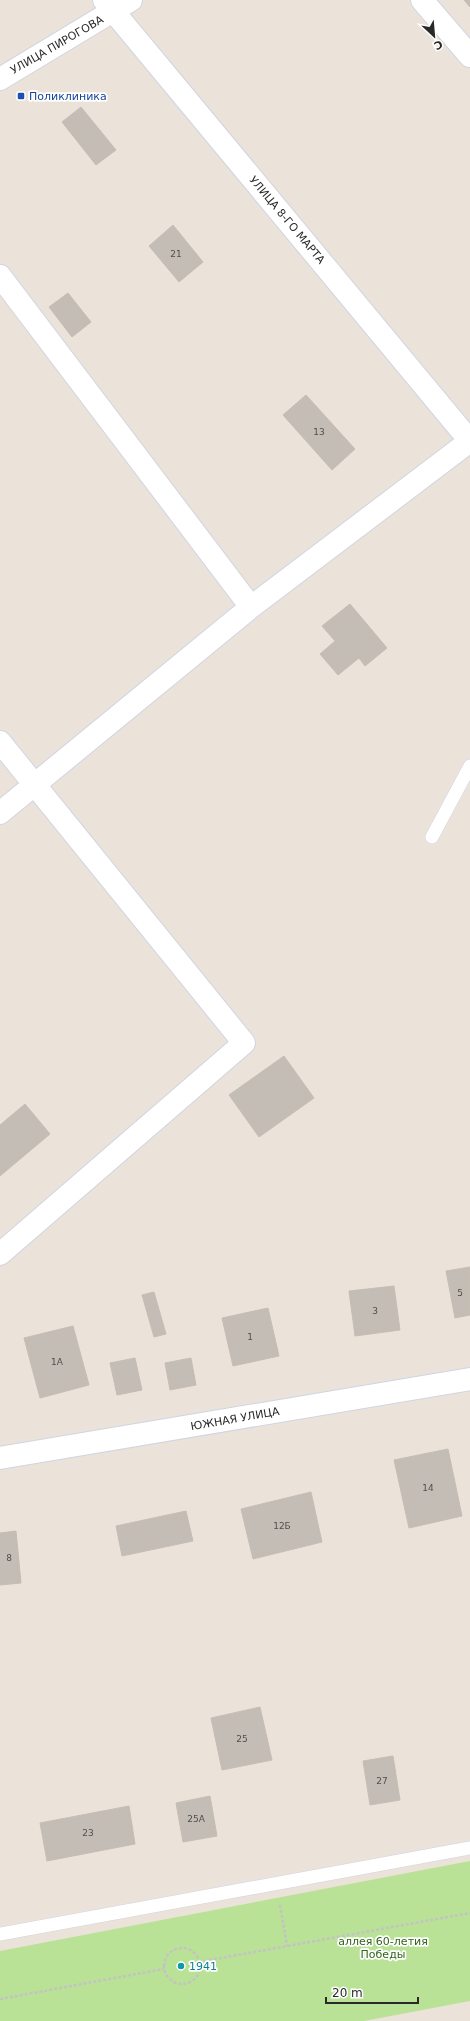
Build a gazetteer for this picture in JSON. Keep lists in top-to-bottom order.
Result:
{
  "streets": {
    "street": ["УЛИЦА ПИРОГОВА", "УЛИЦА 8-ГО МАРТА", "ЮЖНАЯ УЛИЦА"]
  },
  "crossings": [
    ["УЛИЦА ПИРОГОВА", "УЛИЦА 8-ГО МАРТА"]
  ],
  "parks": ["аллея 60-летия Победы"],
  "places": {
    "transit": ["Поликлиника"],
    "other": ["1941"]
  },
  "house_numbers": [
    "21",
    "13",
    "5",
    "3",
    "1",
    "1А",
    "14",
    "12Б",
    "8",
    "25",
    "27",
    "25А",
    "23"
  ],
  "scale_bar": "20 m",
  "north": "bottom right"
}
